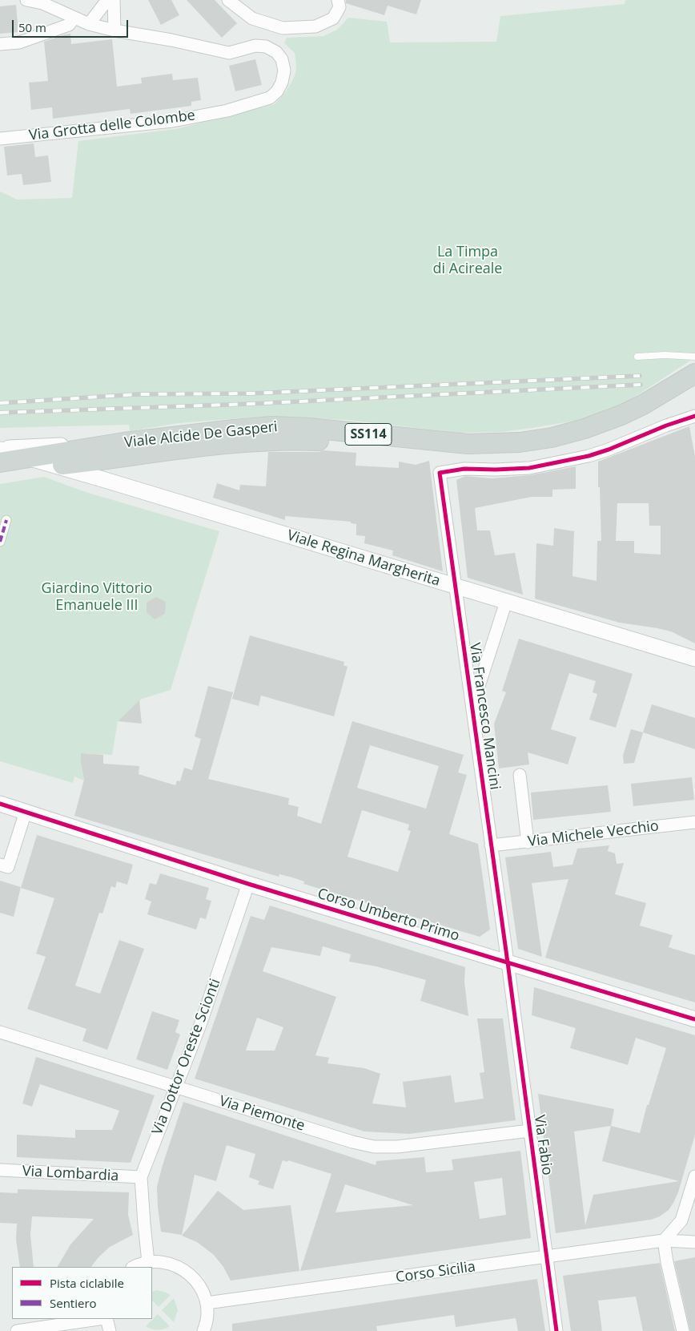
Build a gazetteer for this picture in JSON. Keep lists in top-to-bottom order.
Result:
{
  "streets": {
    "main road": ["SS114", "Viale Alcide De Gasperi"],
    "street": [
      "Via Grotta delle Colombe",
      "Viale Regina Margherita",
      "Via Francesco Mancini",
      "Via Michele Vecchio",
      "Corso Umberto Primo",
      "Via Dottor Oreste Scionti",
      "Via Piemonte",
      "Via Fabio",
      "Via Lombardia",
      "Corso Sicilia"
    ]
  },
  "crossings": [
    ["SS114", "Viale Alcide De Gasperi"],
    ["SS114", "Viale Regina Margherita"],
    ["Viale Alcide De Gasperi", "Viale Regina Margherita"],
    ["Viale Regina Margherita", "Via Francesco Mancini"],
    ["Via Francesco Mancini", "Via Michele Vecchio"],
    ["Via Francesco Mancini", "Corso Umberto Primo"],
    ["Via Francesco Mancini", "Via Fabio"],
    ["Corso Umberto Primo", "Via Dottor Oreste Scionti"],
    ["Corso Umberto Primo", "Via Fabio"],
    ["Via Dottor Oreste Scionti", "Via Piemonte"],
    ["Via Dottor Oreste Scionti", "Via Lombardia"],
    ["Via Piemonte", "Via Fabio"],
    ["Via Fabio", "Corso Sicilia"]
  ],
  "parks": ["La Timpa di Acireale", "Giardino Vittorio Emanuele III"],
  "legend": ["Pista ciclabile", "Sentiero"],
  "scale_bar": "50 m"
}
